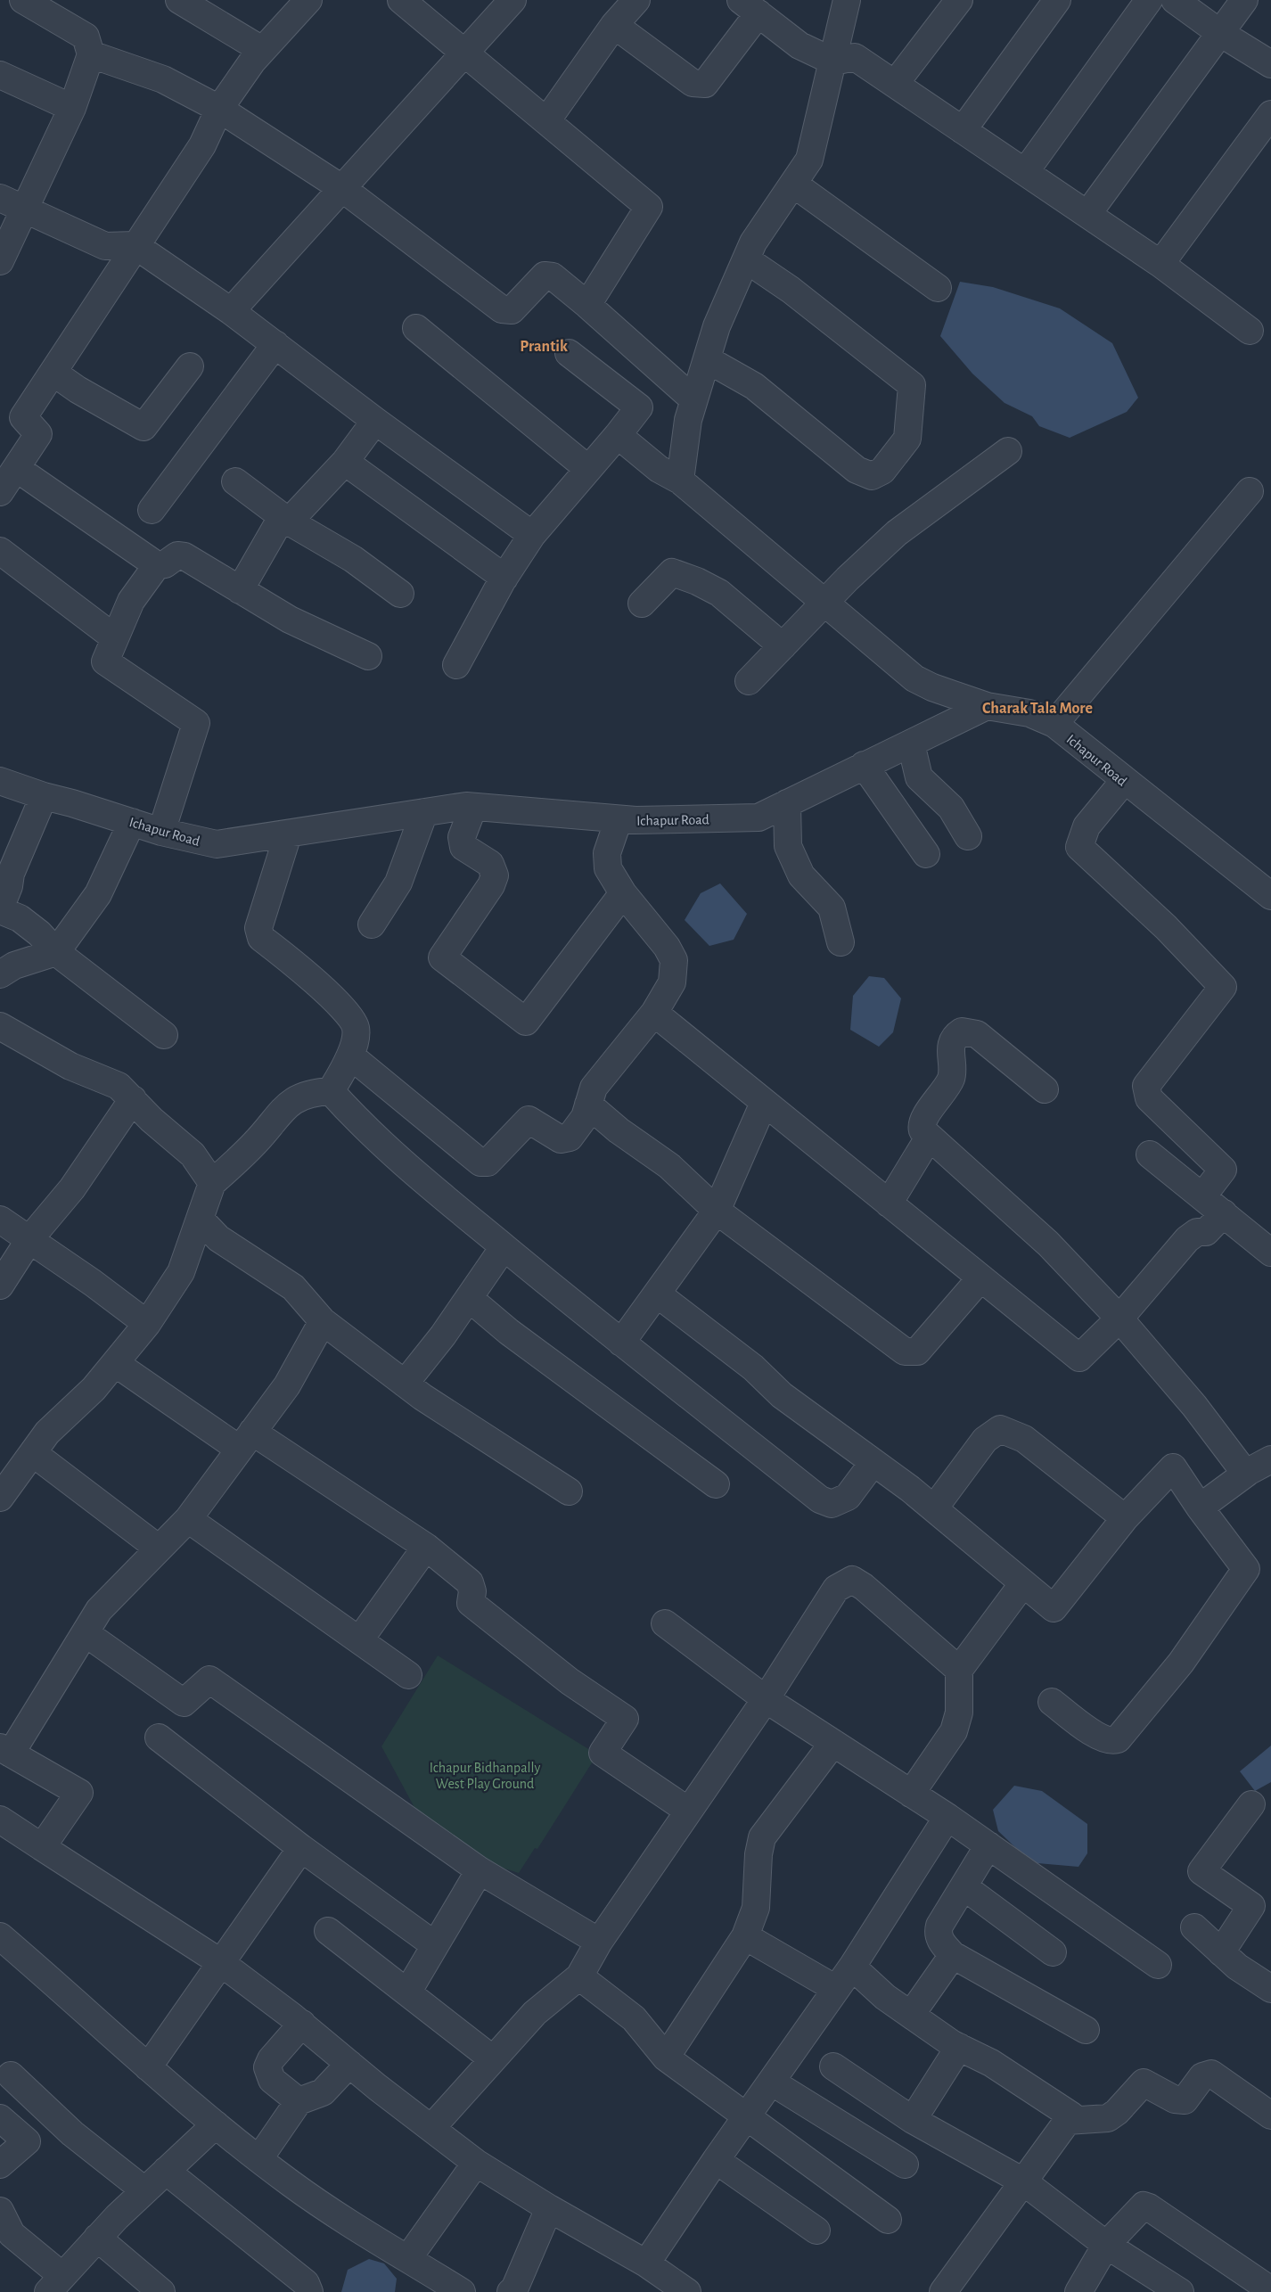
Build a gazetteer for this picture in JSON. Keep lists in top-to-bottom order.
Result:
{
  "streets": {
    "street": ["Ichapur Road"]
  },
  "districts": ["Prantik", "Charak Tala More"],
  "parks": ["Ichapur Bidhanpally West Play Ground"]
}
